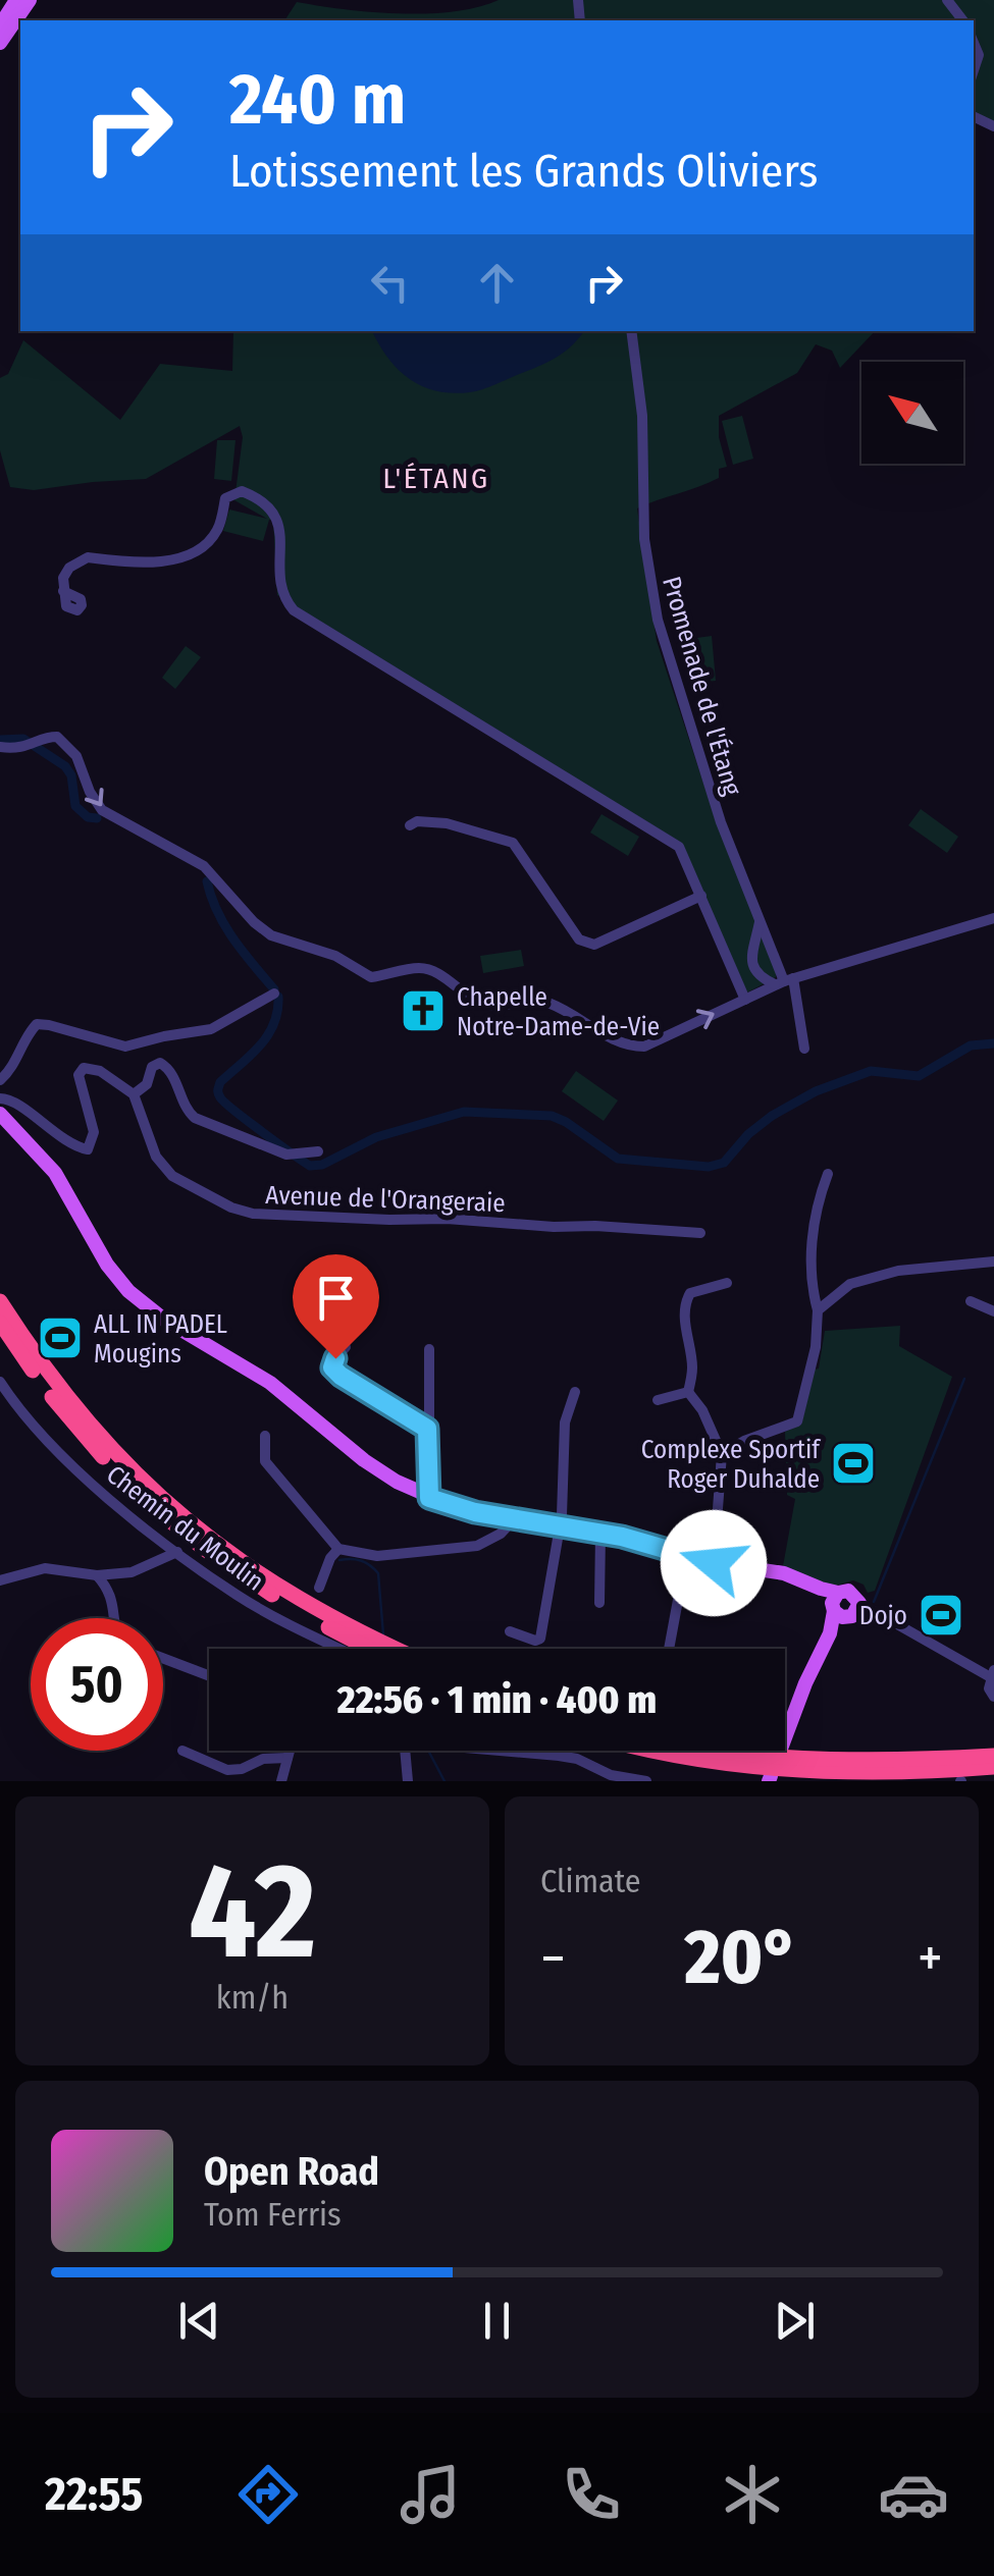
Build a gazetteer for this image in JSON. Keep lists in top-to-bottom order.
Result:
{
  "streets": {
    "street": ["Promenade de l'Étang", "Avenue de l'Orangeraie", "Chemin du Moulin"]
  },
  "districts": ["L'ÉTANG"],
  "places": {
    "church": ["Chapelle Notre-Dame-de-Vie"],
    "sports": ["ALL IN PADEL Mougins", "Complexe Sportif Roger Duhalde", "Dojo"]
  },
  "north": "top left",
  "page": {
    "turn": ["240 m", "Lotissement les Grands Oliviers"],
    "limit": "50",
    "trip": "22:56 · 1 min · 400 m",
    "tile": [
      ["42", "km/h"],
      "Climate"
    ],
    "heat": ["−", "20°", "+"],
    "song": ["Open Road", "Tom Ferris"],
    "tabs": "22:55"
  }
}
